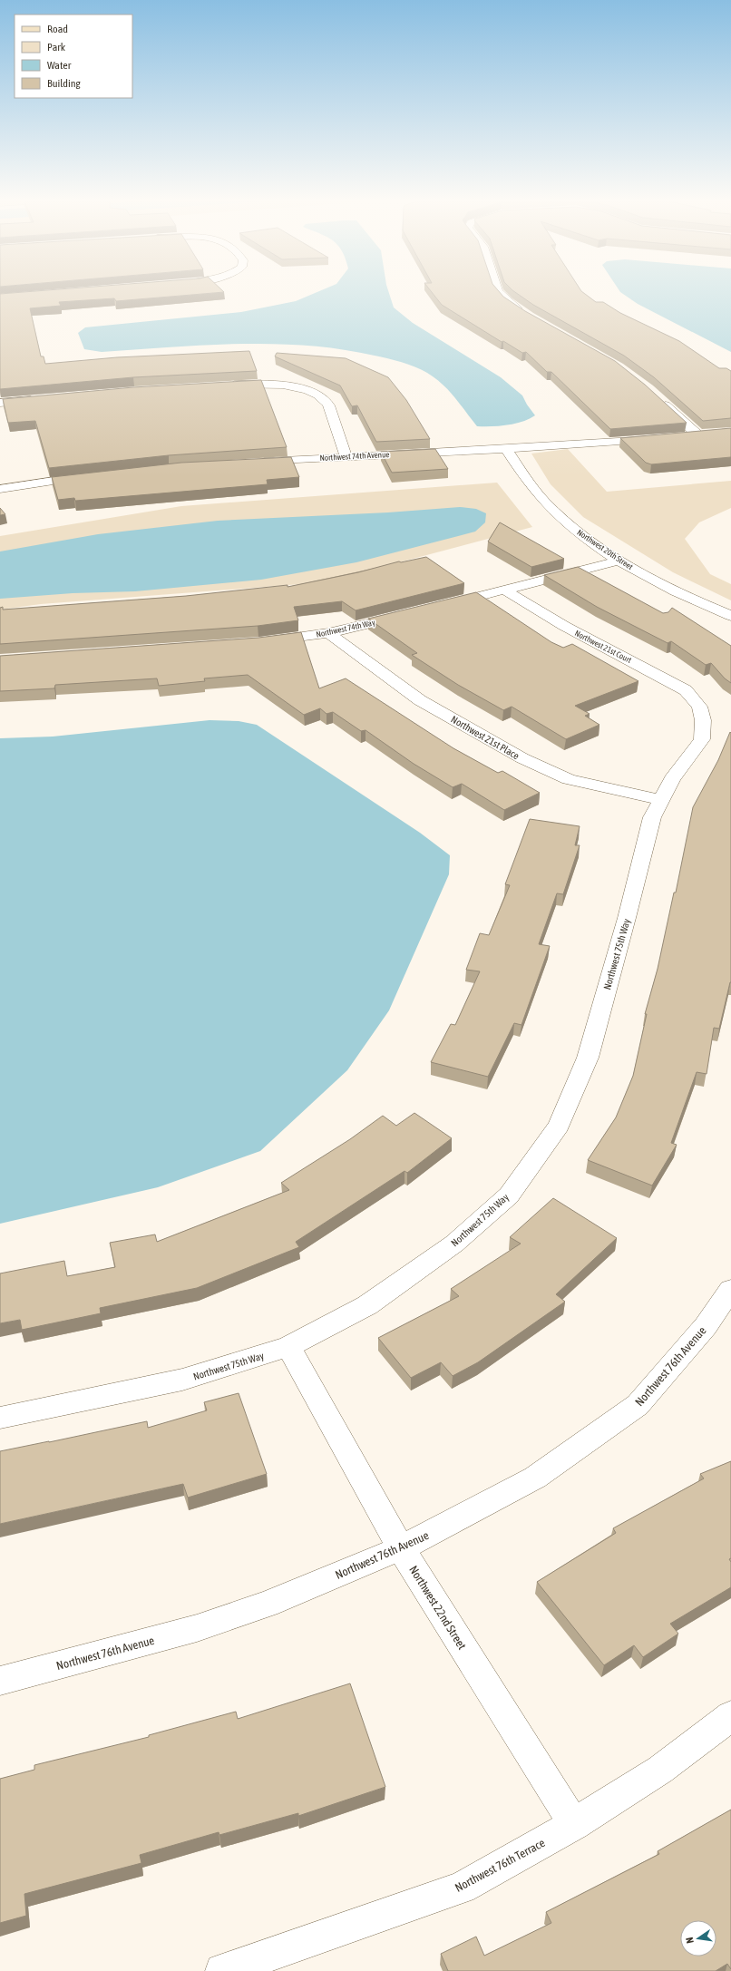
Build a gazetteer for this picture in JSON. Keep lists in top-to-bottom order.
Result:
{
  "streets": {
    "street": [
      "Northwest 74th Avenue",
      "Northwest 20th Street",
      "Northwest 74th Way",
      "Northwest 21st Court",
      "Northwest 21st Place",
      "Northwest 75th Way",
      "Northwest 76th Avenue",
      "Northwest 22nd Street",
      "Northwest 76th Terrace"
    ]
  },
  "crossings": [
    ["Northwest 74th Avenue", "Northwest 20th Street"],
    ["Northwest 74th Way", "Northwest 21st Place"],
    ["Northwest 21st Court", "Northwest 75th Way"],
    ["Northwest 21st Place", "Northwest 75th Way"],
    ["Northwest 75th Way", "Northwest 22nd Street"],
    ["Northwest 76th Avenue", "Northwest 22nd Street"],
    ["Northwest 22nd Street", "Northwest 76th Terrace"]
  ],
  "legend": [
    "Road",
    "Park",
    "Water",
    "Building"
  ],
  "north": "left"
}
